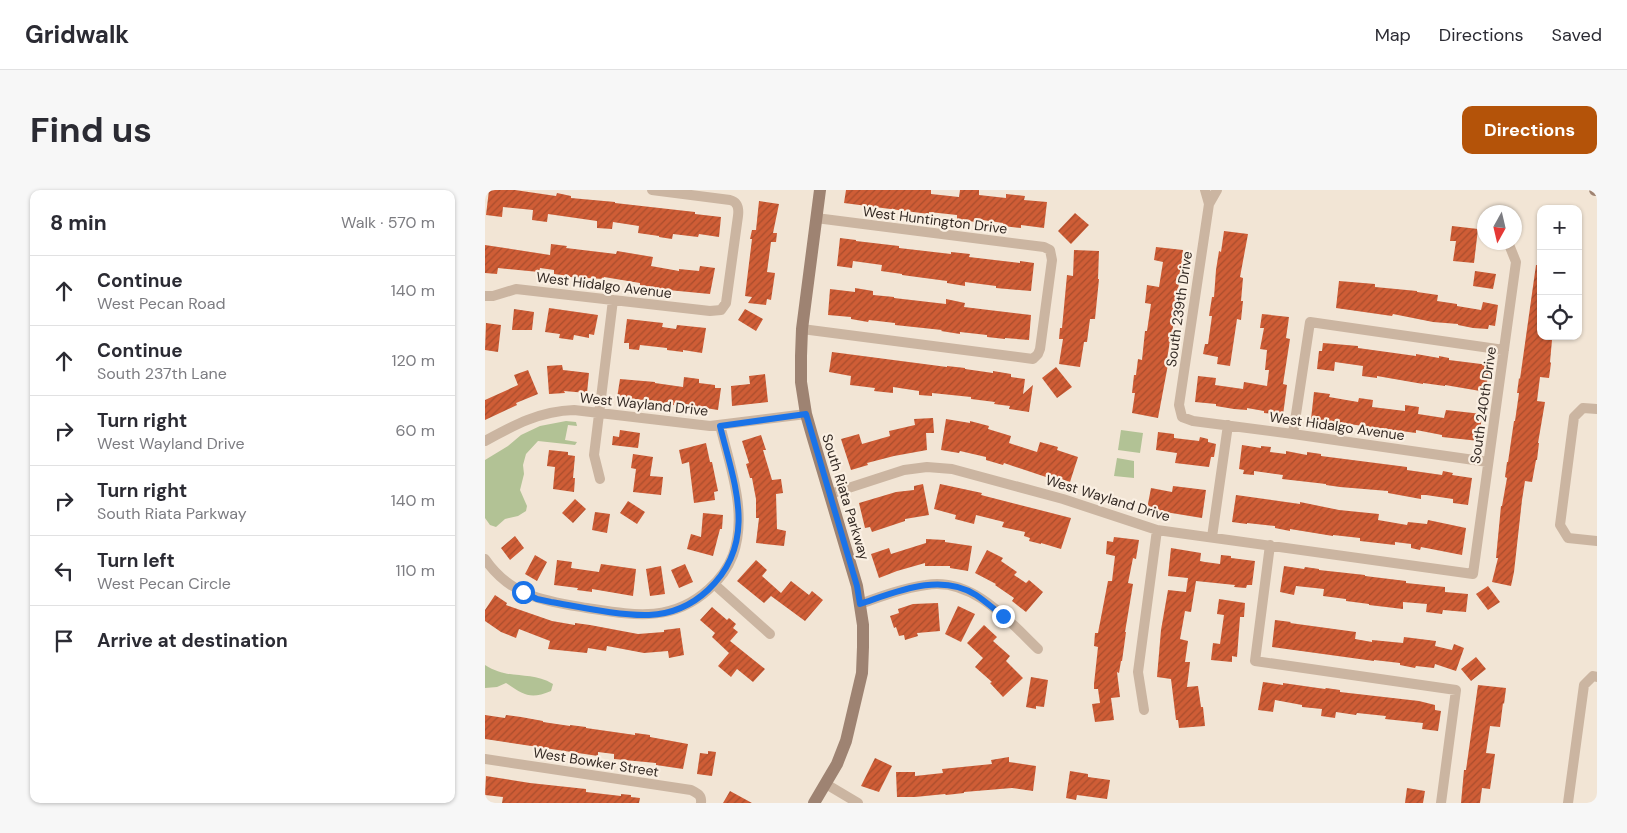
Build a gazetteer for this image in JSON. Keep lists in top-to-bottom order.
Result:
{
  "streets": {
    "street": [
      "West Huntington Drive",
      "West Hidalgo Avenue",
      "South 239th Drive",
      "West Wayland Drive",
      "South 240th Drive",
      "South Riata Parkway",
      "West Bowker Street"
    ]
  },
  "crossings": [
    ["West Huntington Drive", "South Riata Parkway"],
    ["West Hidalgo Avenue", "South 239th Drive"],
    ["West Hidalgo Avenue", "South 240th Drive"],
    ["West Wayland Drive", "South 240th Drive"],
    ["West Wayland Drive", "South Riata Parkway"]
  ],
  "north": "bottom",
  "page": {
    "header": "Gridwalk",
    "nav": ["Map", "Directions", "Saved"],
    "buttons": "Directions",
    "title": "Find us",
    "heading": ["8 min", "Walk · 570 m"],
    "map_buttons": ["+", "−"],
    "list": [
      ["Continue", "West Pecan Road", "140 m"],
      ["Continue", "South 237th Lane", "120 m"],
      ["Turn right", "West Wayland Drive", "60 m"],
      ["Turn right", "South Riata Parkway", "140 m"],
      ["Turn left", "West Pecan Circle", "110 m"],
      "Arrive at destination"
    ]
  }
}
